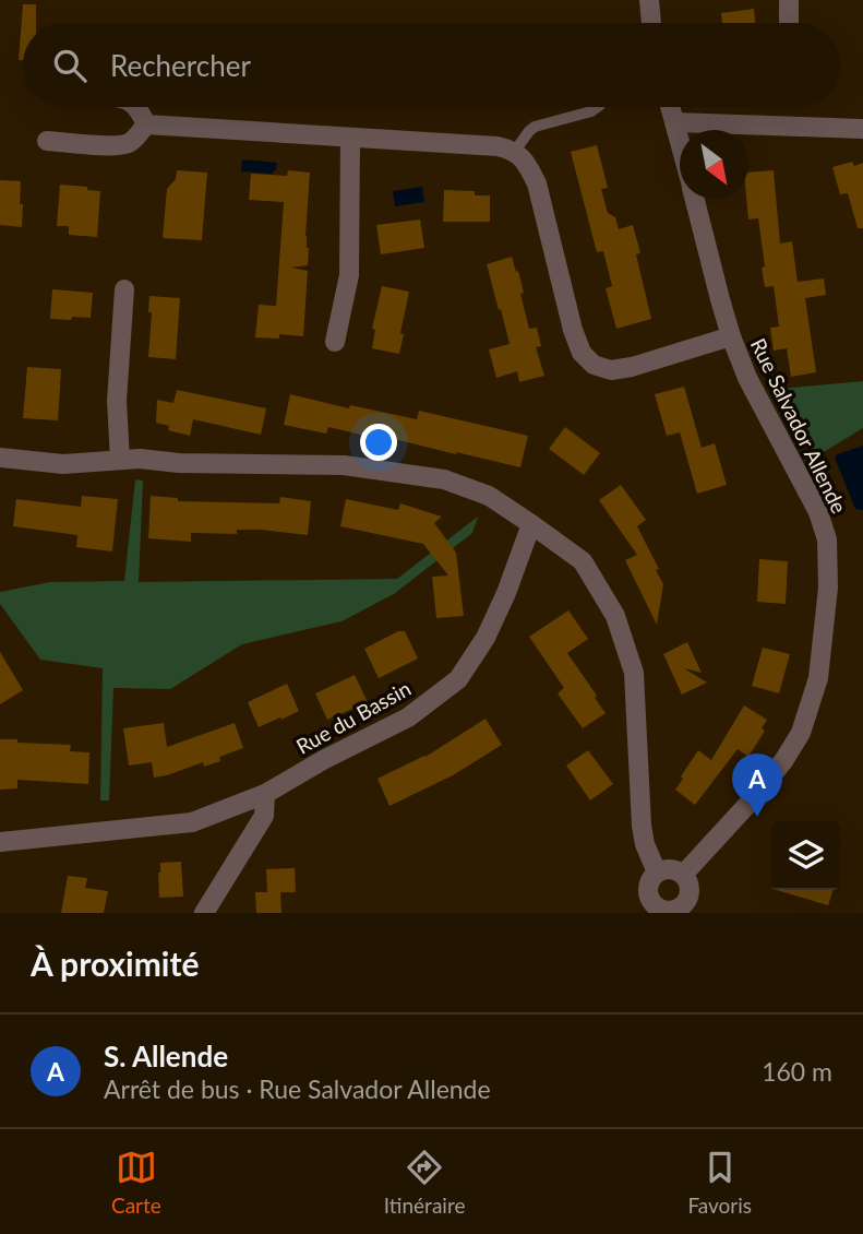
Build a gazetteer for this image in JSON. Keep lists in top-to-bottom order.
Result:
{
  "streets": {
    "street": ["Rue Salvador Allende", "Rue du Bassin"]
  },
  "north": "bottom right",
  "page": {
    "search": "Rechercher",
    "pins": "A",
    "heading": "À proximité",
    "list": [
      {
        "mark": "A",
        "name": "S. Allende",
        "note": "Arrêt de bus · Rue Salvador Allende",
        "value": "160 m"
      }
    ],
    "nav": ["Carte", "Itinéraire", "Favoris"]
  }
}
